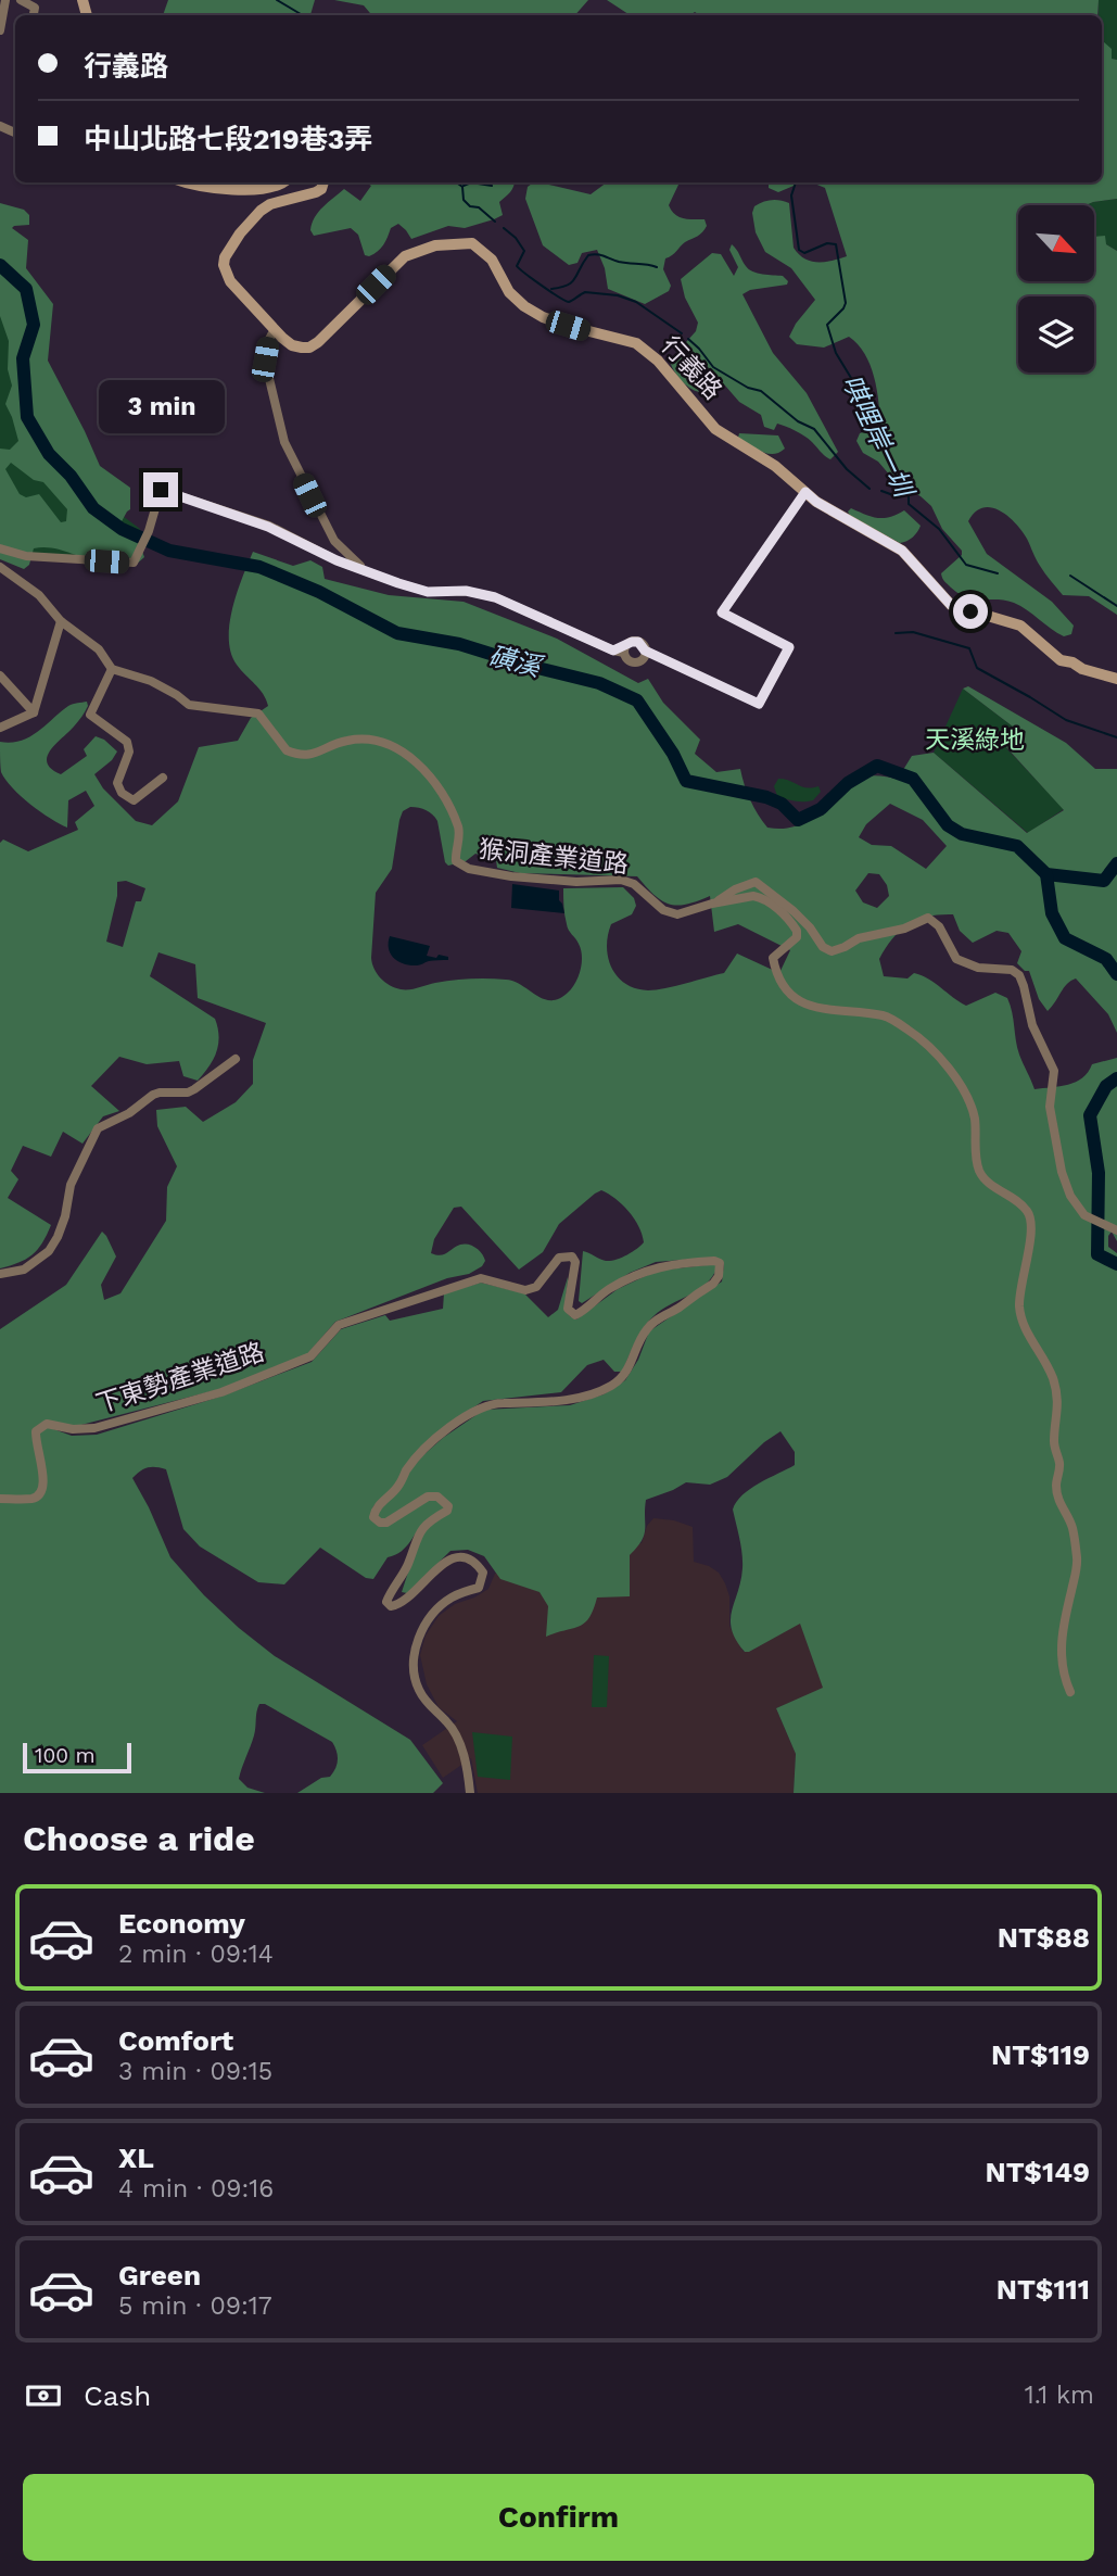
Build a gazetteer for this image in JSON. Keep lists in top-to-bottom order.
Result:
{
  "streets": {
    "street": ["行義路", "猴洞產業道路", "下東勢產業道路"]
  },
  "water": ["唭哩岸一圳", "磺溪"],
  "parks": ["天溪綠地"],
  "scale_bar": "100 m",
  "north": "bottom right",
  "page": {
    "banner": ["行義路", "中山北路七段219巷3弄"],
    "bubble": "3 min",
    "scale": "100 m",
    "heading": "Choose a ride",
    "list": [
      {
        "name": "Economy",
        "note": "2 min · 09:14",
        "value": "NT$88"
      },
      {
        "name": "Comfort",
        "note": "3 min · 09:15",
        "value": "NT$119"
      },
      {
        "name": "XL",
        "note": "4 min · 09:16",
        "value": "NT$149"
      },
      {
        "name": "Green",
        "note": "5 min · 09:17",
        "value": "NT$111"
      }
    ],
    "pay": ["Cash", "1.1 km"],
    "buttons": "Confirm"
  }
}
